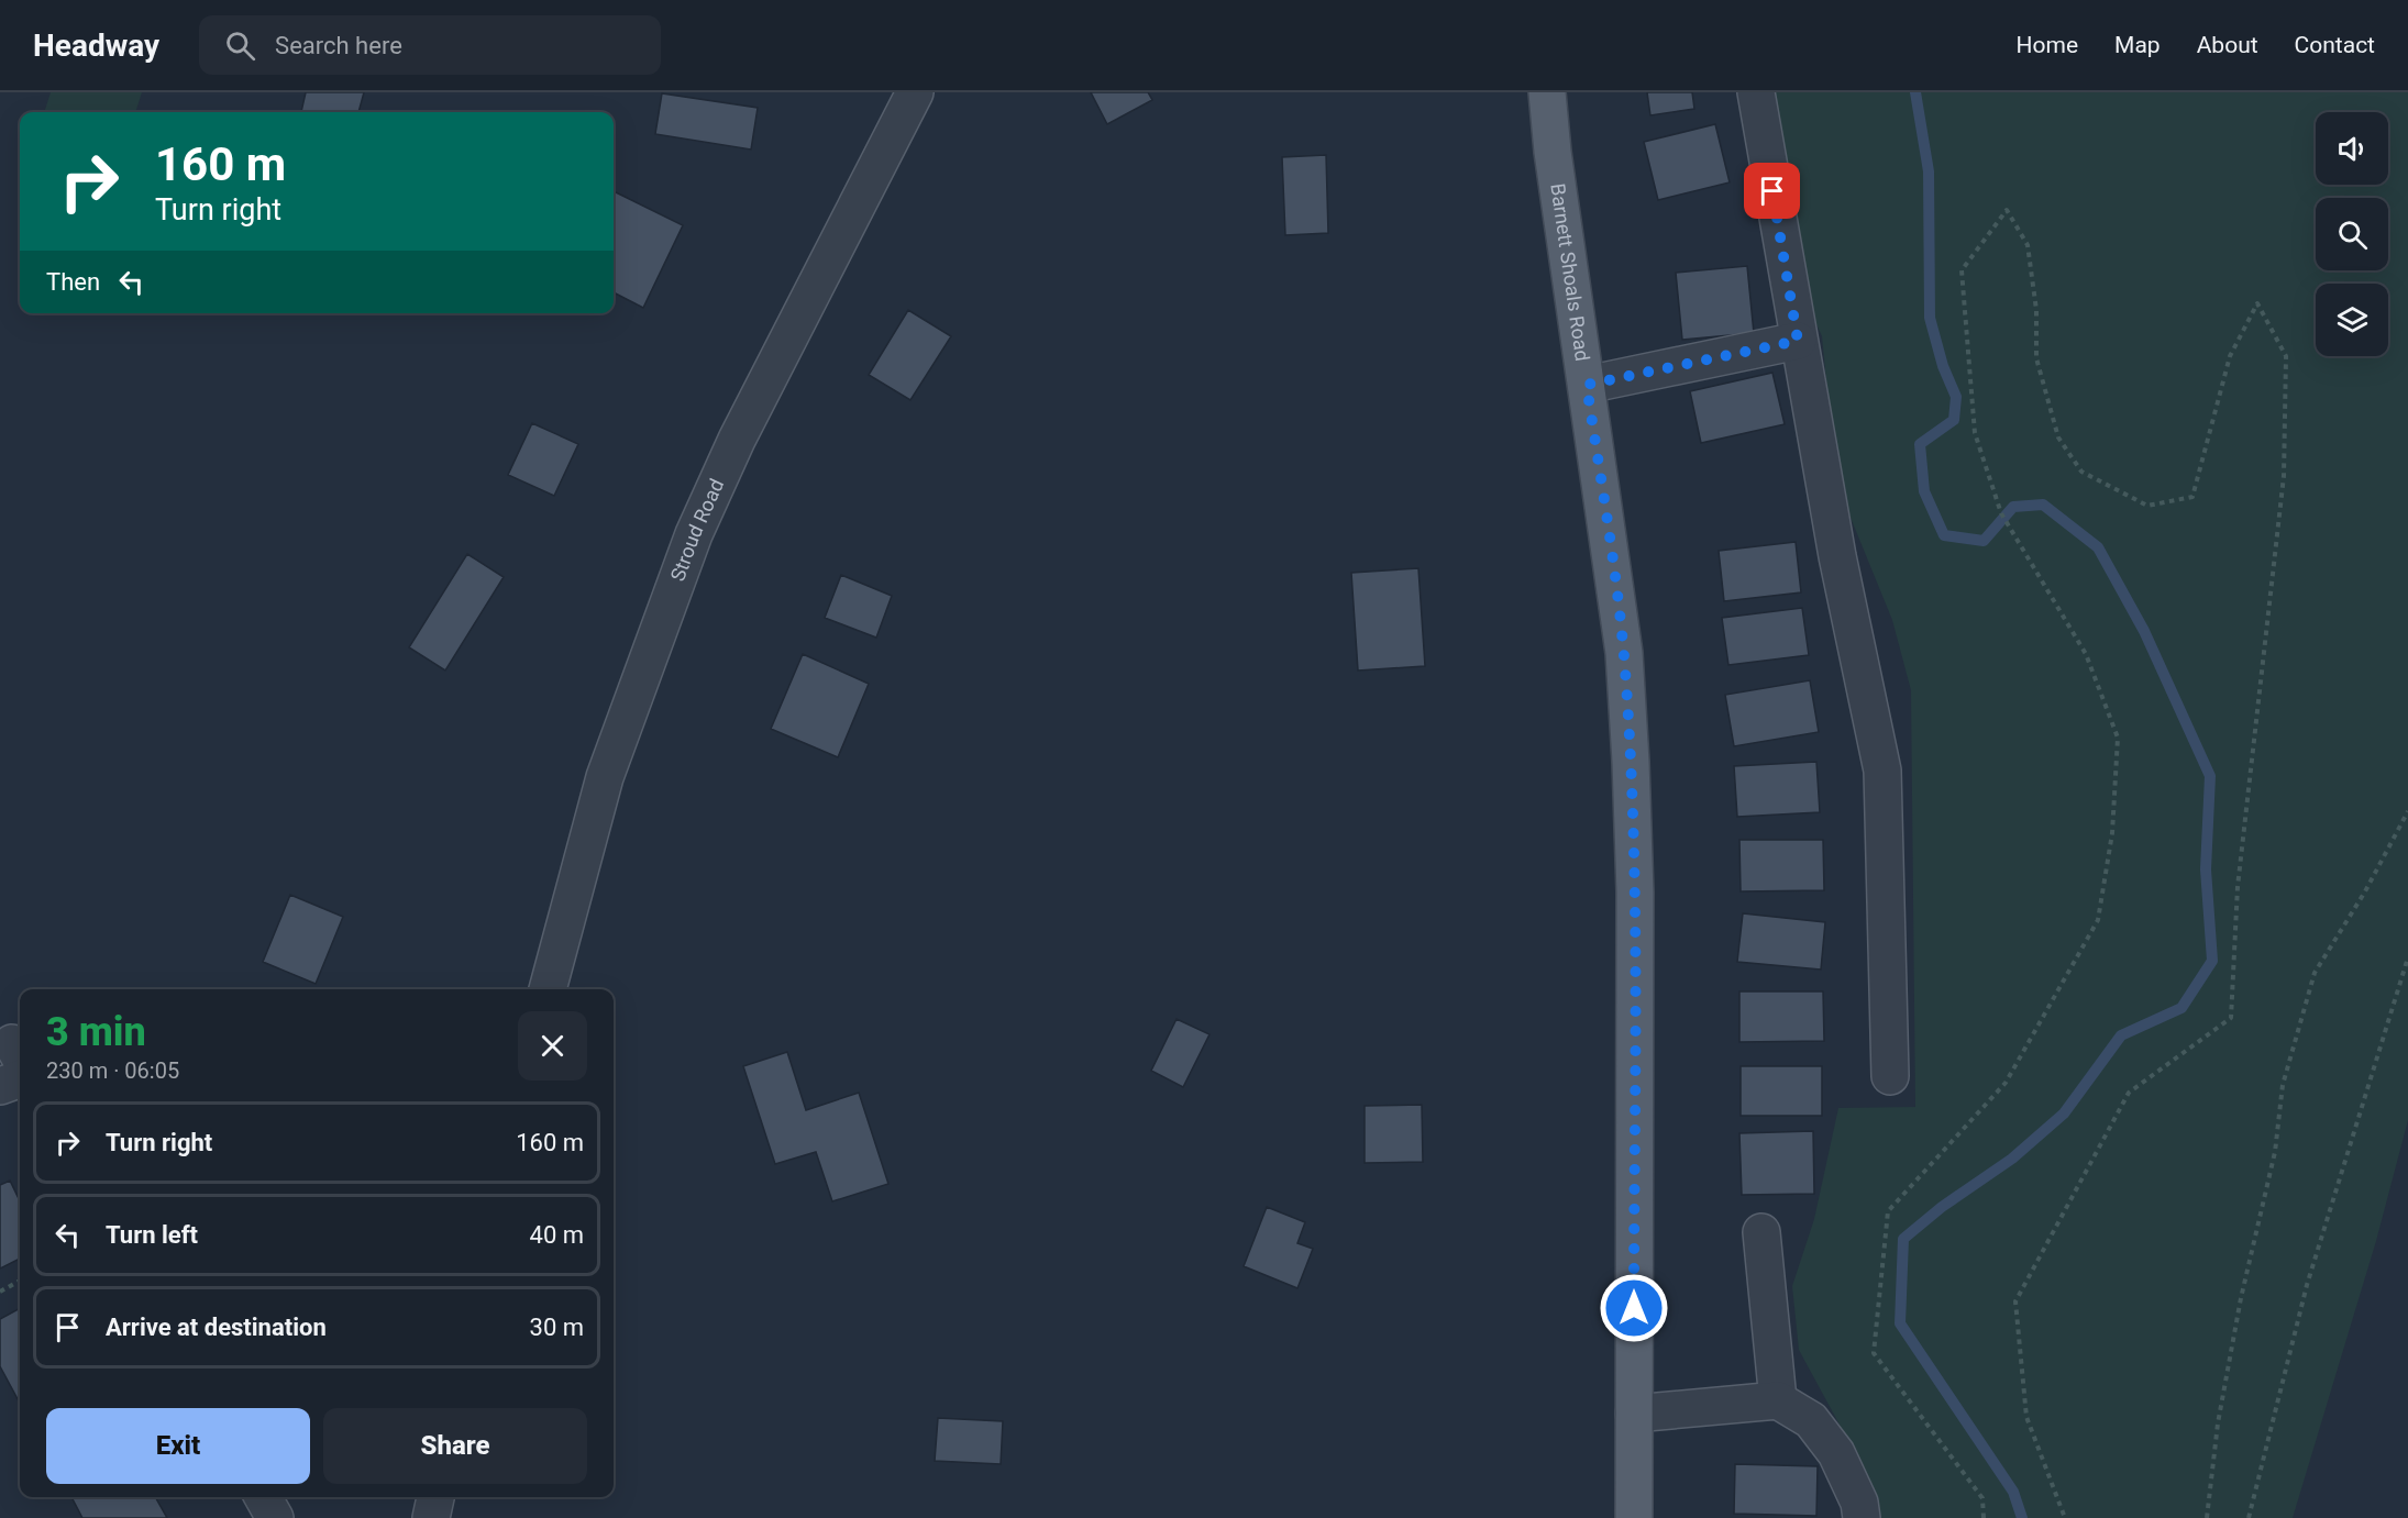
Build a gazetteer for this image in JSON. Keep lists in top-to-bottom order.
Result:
{
  "streets": {
    "main road": ["Barnett Shoals Road"],
    "street": ["Stroud Road"]
  },
  "page": {
    "header": "Headway",
    "search": "Search here",
    "nav": [
      "Home",
      "Map",
      "About",
      "Contact"
    ],
    "turn": ["160 m", "Turn right"],
    "then": "Then",
    "heading": ["3 min", "230 m · 06:05"],
    "list": [
      {
        "name": "Turn right",
        "value": "160 m"
      },
      {
        "name": "Turn left",
        "value": "40 m"
      },
      {
        "name": "Arrive at destination",
        "value": "30 m"
      }
    ],
    "buttons": ["Exit", "Share"]
  }
}
